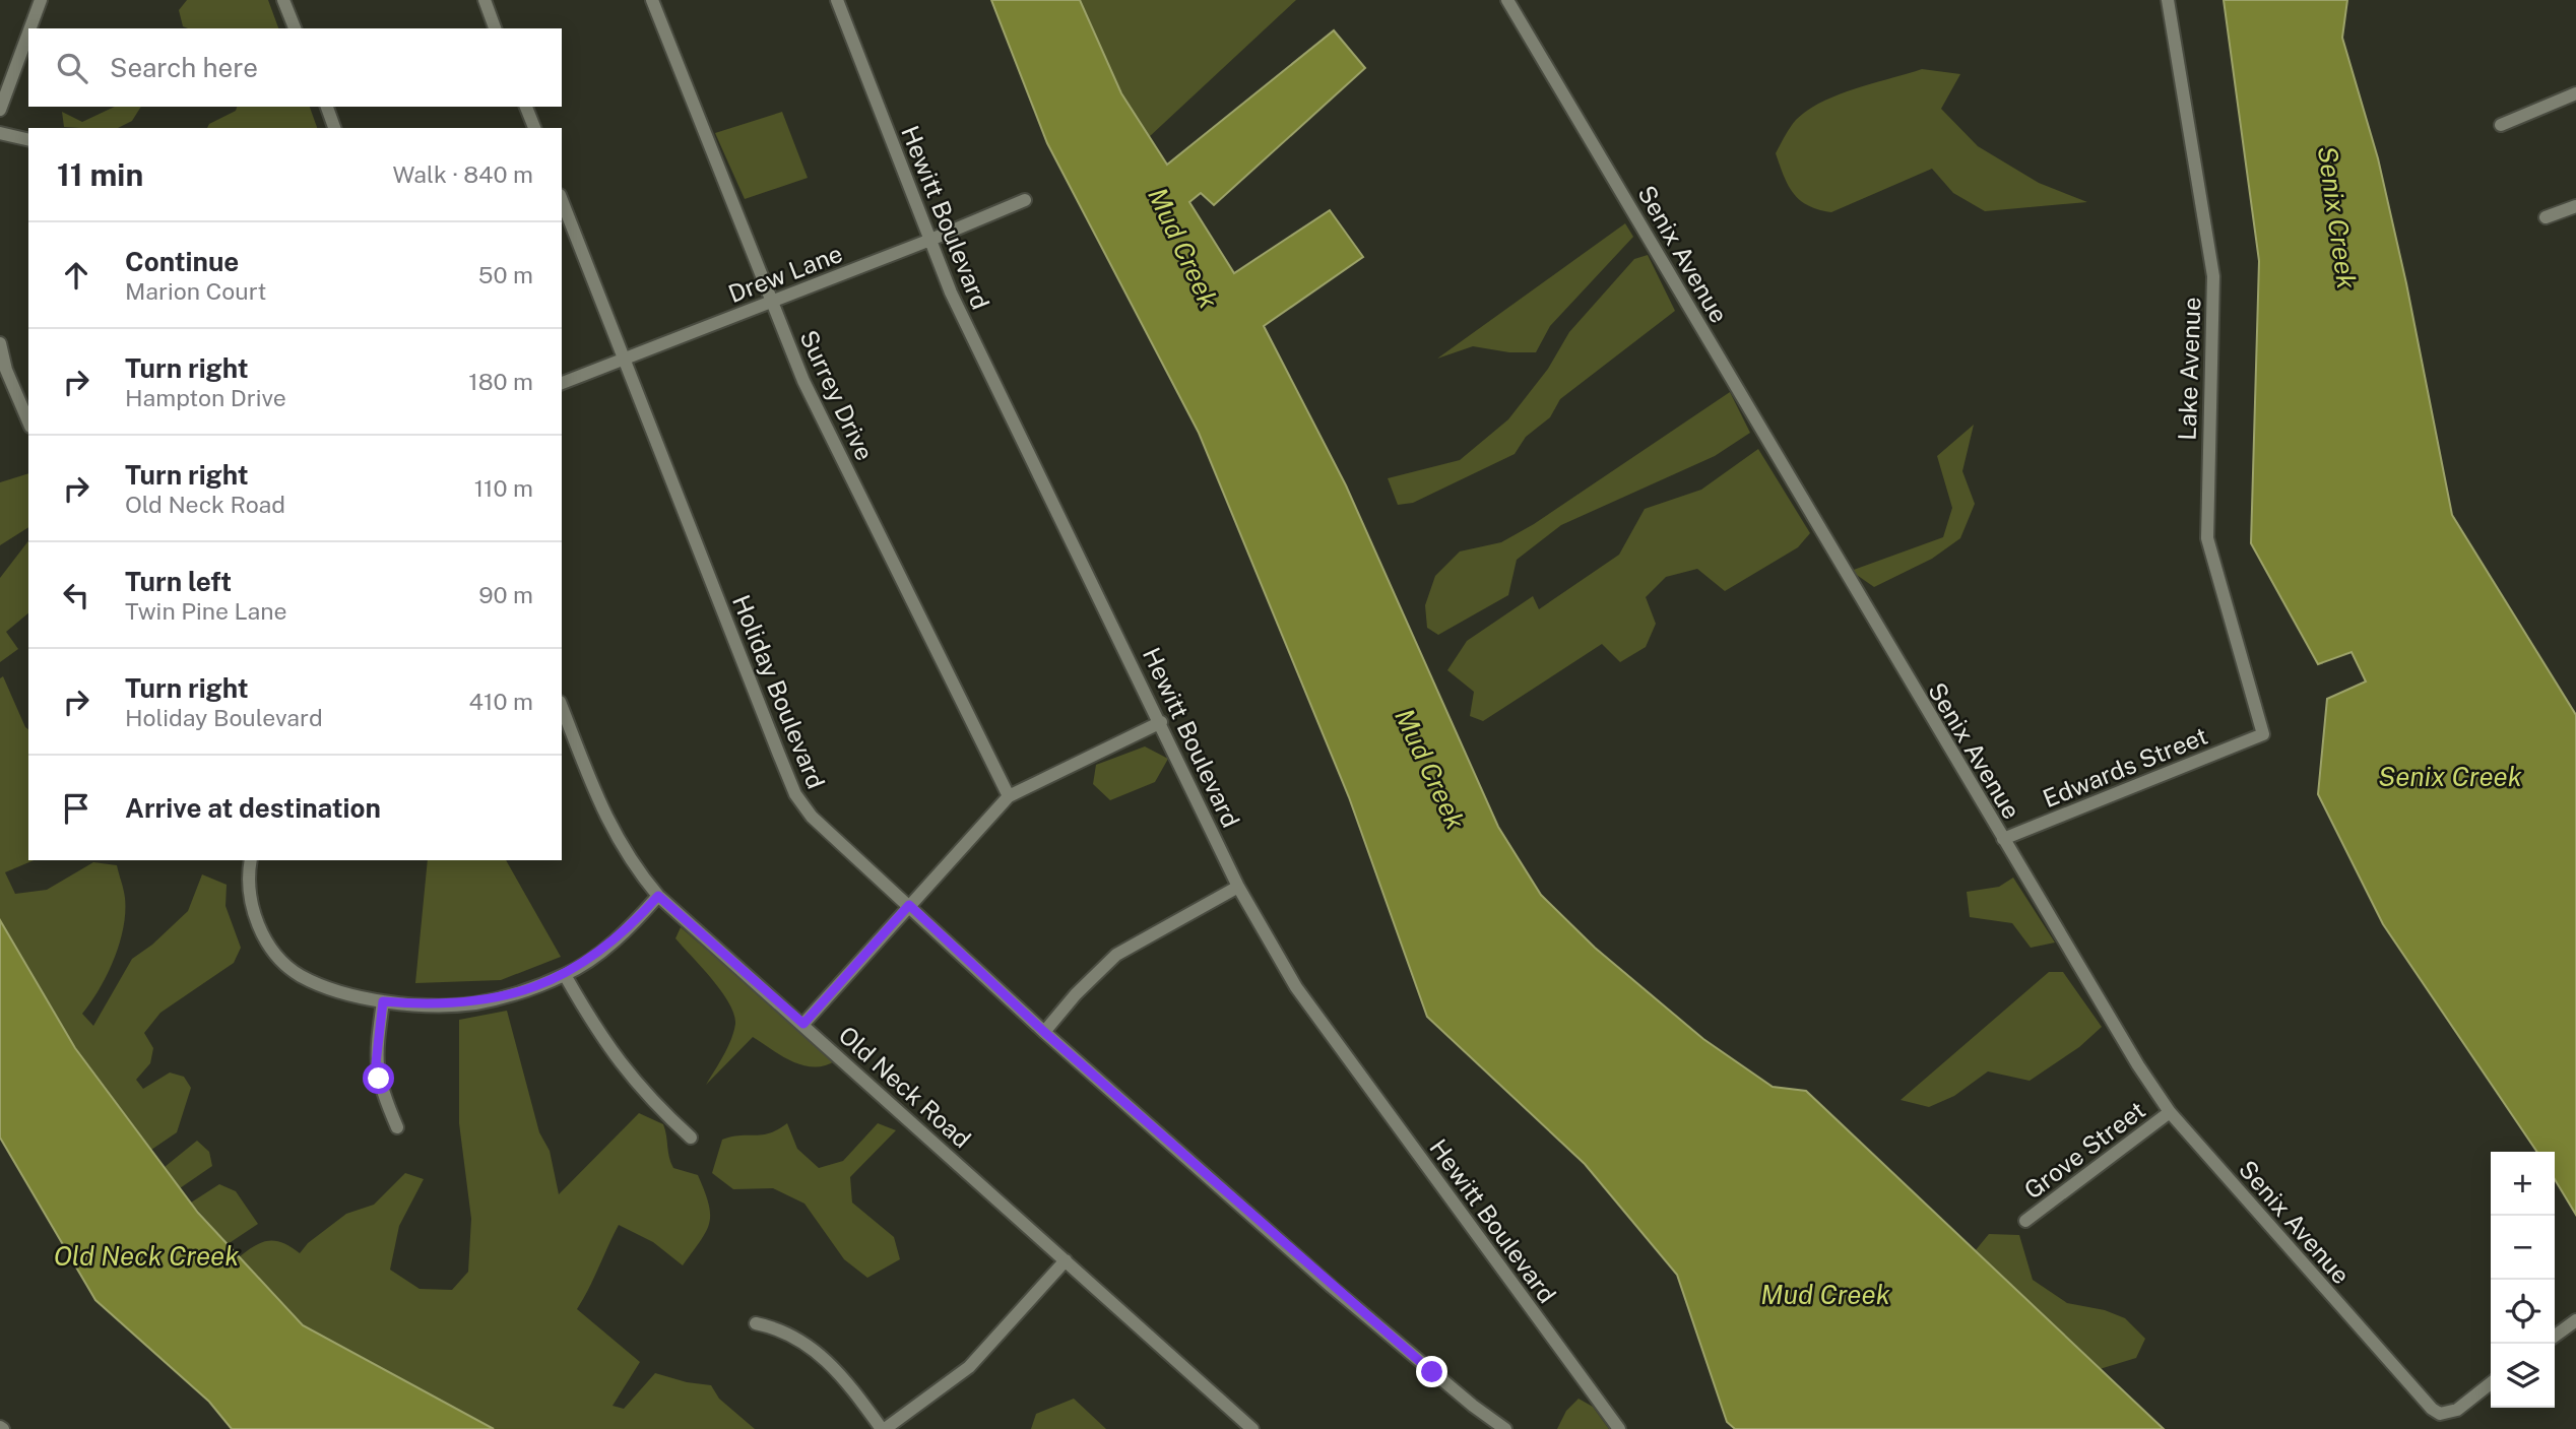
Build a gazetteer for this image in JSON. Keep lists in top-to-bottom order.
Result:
{
  "streets": {
    "street": [
      "Hewitt Boulevard",
      "Senix Avenue",
      "Drew Lane",
      "Lake Avenue",
      "Surrey Drive",
      "Holiday Boulevard",
      "Edwards Street",
      "Old Neck Road",
      "Grove Street"
    ]
  },
  "crossings": [
    ["Hewitt Boulevard", "Drew Lane"],
    ["Senix Avenue", "Edwards Street"],
    ["Senix Avenue", "Grove Street"],
    ["Drew Lane", "Surrey Drive"],
    ["Drew Lane", "Holiday Boulevard"],
    ["Lake Avenue", "Edwards Street"]
  ],
  "water": ["Senix Creek", "Mud Creek", "Old Neck Creek"],
  "page": {
    "search": "Search here",
    "heading": ["11 min", "Walk · 840 m"],
    "list": [
      ["Continue", "Marion Court", "50 m"],
      ["Turn right", "Hampton Drive", "180 m"],
      ["Turn right", "Old Neck Road", "110 m"],
      ["Turn left", "Twin Pine Lane", "90 m"],
      ["Turn right", "Holiday Boulevard", "410 m"],
      "Arrive at destination"
    ],
    "map_buttons": ["+", "−"]
  }
}
